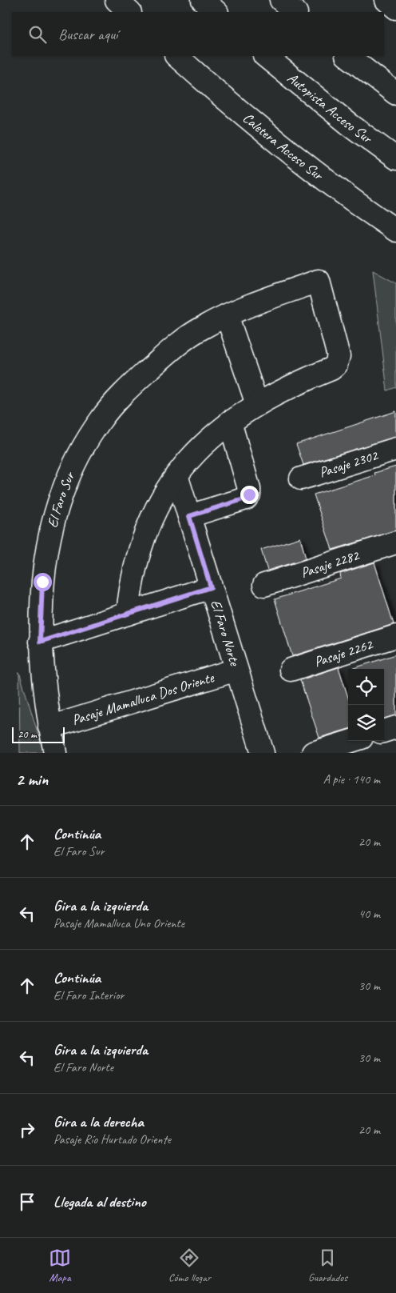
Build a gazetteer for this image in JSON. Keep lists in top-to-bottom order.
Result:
{
  "streets": {
    "main road": [
      "Autopista Acceso Sur",
      "Caletera Acceso Sur",
      "Pasaje 2302",
      "El Faro Sur",
      "Pasaje 2282",
      "El Faro Norte",
      "Pasaje 2262",
      "Pasaje Mamalluca Dos Oriente"
    ]
  },
  "crossings": [
    ["El Faro Sur", "Pasaje Mamalluca Dos Oriente"],
    ["El Faro Norte", "Pasaje Mamalluca Dos Oriente"]
  ],
  "scale_bar": "20 m",
  "page": {
    "search": "Buscar aquí",
    "scale": "20 m",
    "heading": ["2 min", "A pie · 140 m"],
    "list": [
      ["Continúa", "El Faro Sur", "20 m"],
      ["Gira a la izquierda", "Pasaje Mamalluca Uno Oriente", "40 m"],
      ["Continúa", "El Faro Interior", "30 m"],
      ["Gira a la izquierda", "El Faro Norte", "30 m"],
      ["Gira a la derecha", "Pasaje Río Hurtado Oriente", "20 m"],
      "Llegada al destino"
    ],
    "nav": ["Mapa", "Cómo llegar", "Guardados"]
  }
}
